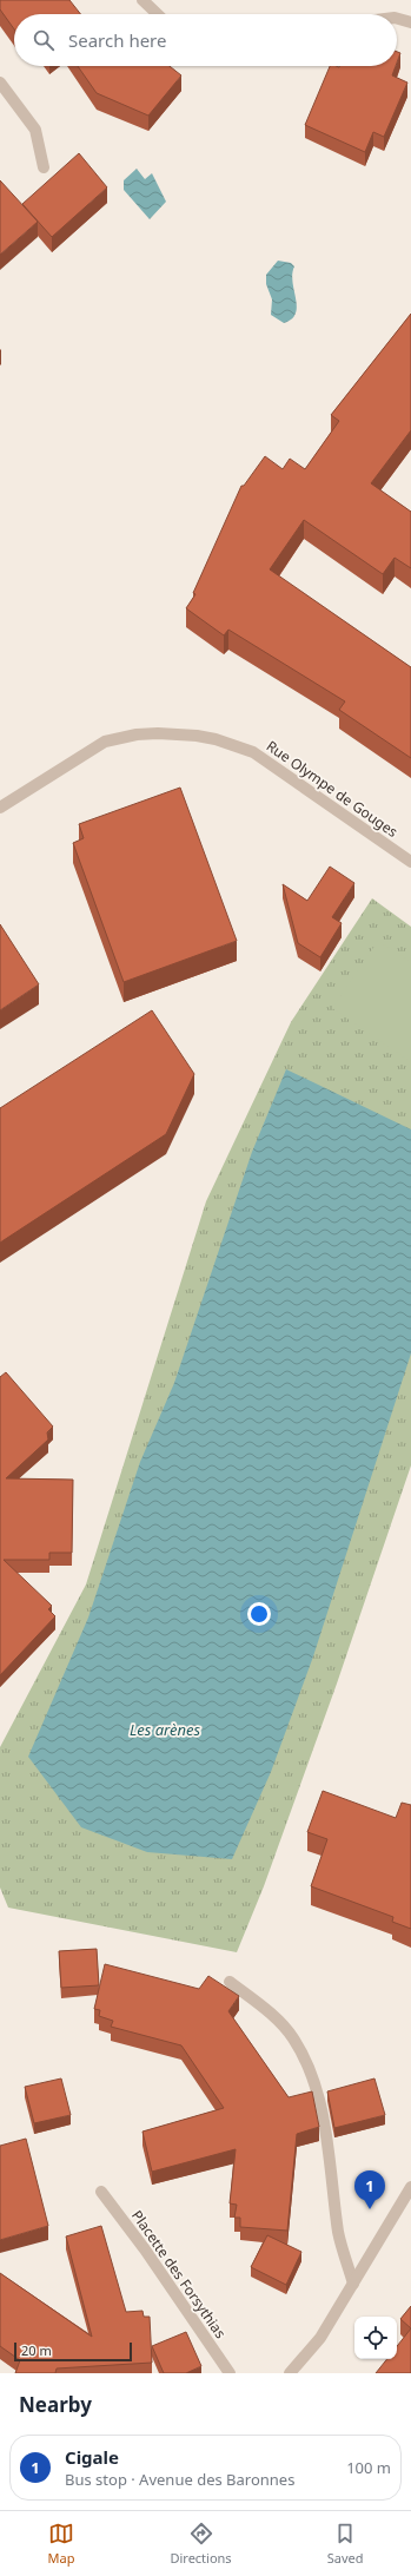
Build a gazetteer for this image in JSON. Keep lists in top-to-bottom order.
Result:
{
  "streets": {
    "street": ["Rue Olympe de Gouges", "Placette des Forsythias"]
  },
  "water": ["Les arènes"],
  "scale_bar": "20 m",
  "page": {
    "search": "Search here",
    "pins": "1",
    "scale": "20 m",
    "heading": "Nearby",
    "list": [
      {
        "mark": "1",
        "name": "Cigale",
        "note": "Bus stop · Avenue des Baronnes",
        "value": "100 m"
      }
    ],
    "nav": ["Map", "Directions", "Saved"]
  }
}
